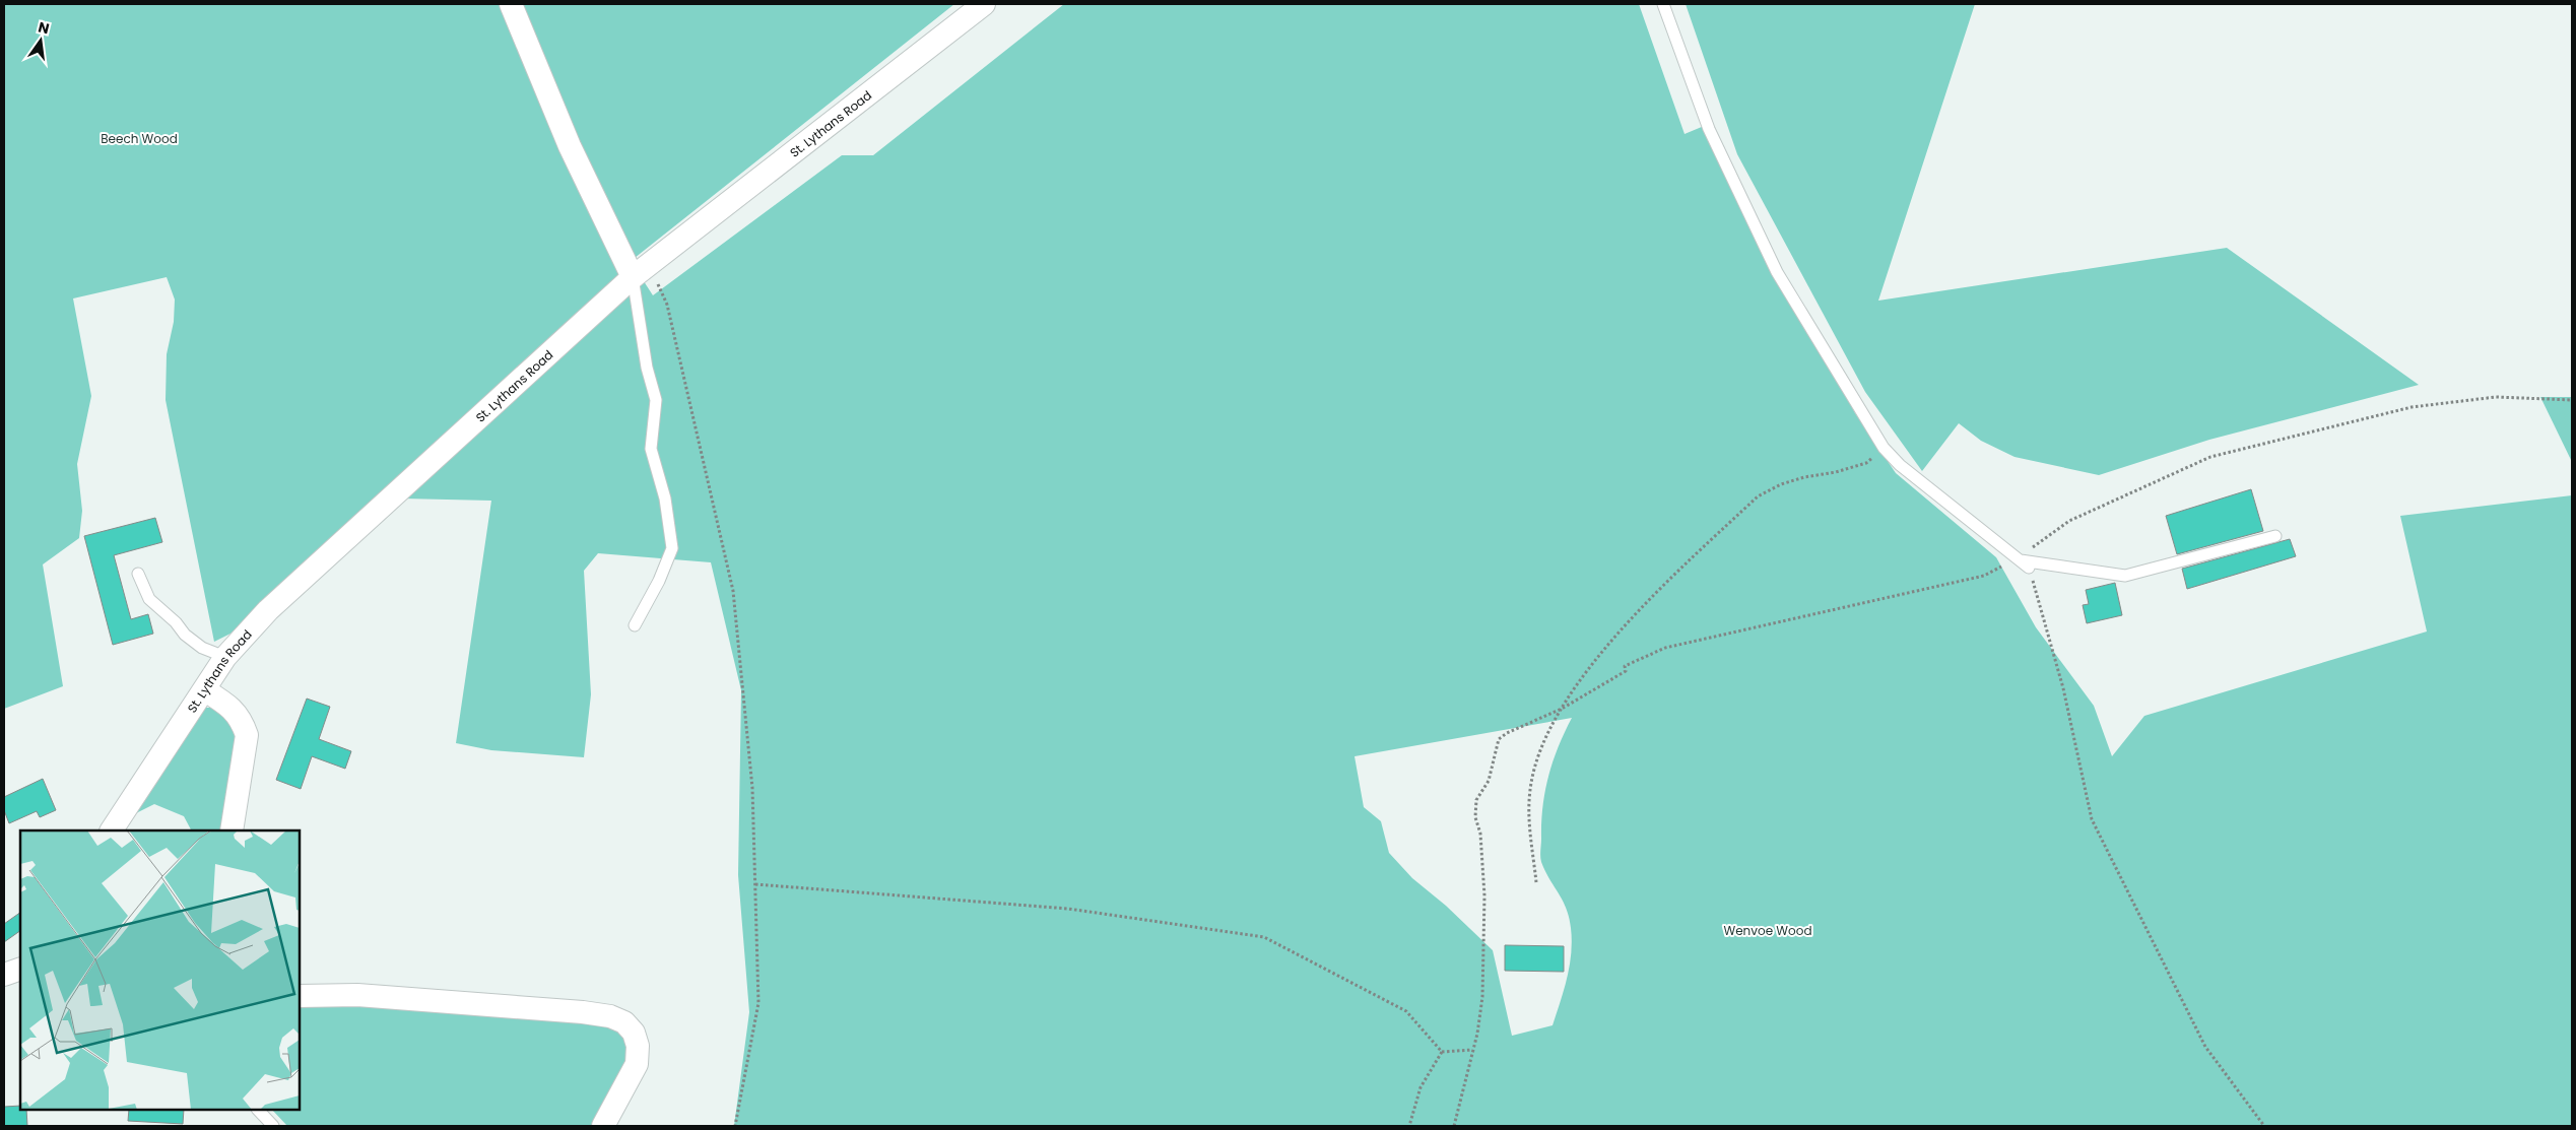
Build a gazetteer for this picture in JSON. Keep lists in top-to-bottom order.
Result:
{
  "streets": {
    "street": ["St. Lythans Road"]
  },
  "parks": ["Beech Wood", "Wenvoe Wood"],
  "north": "top"
}
